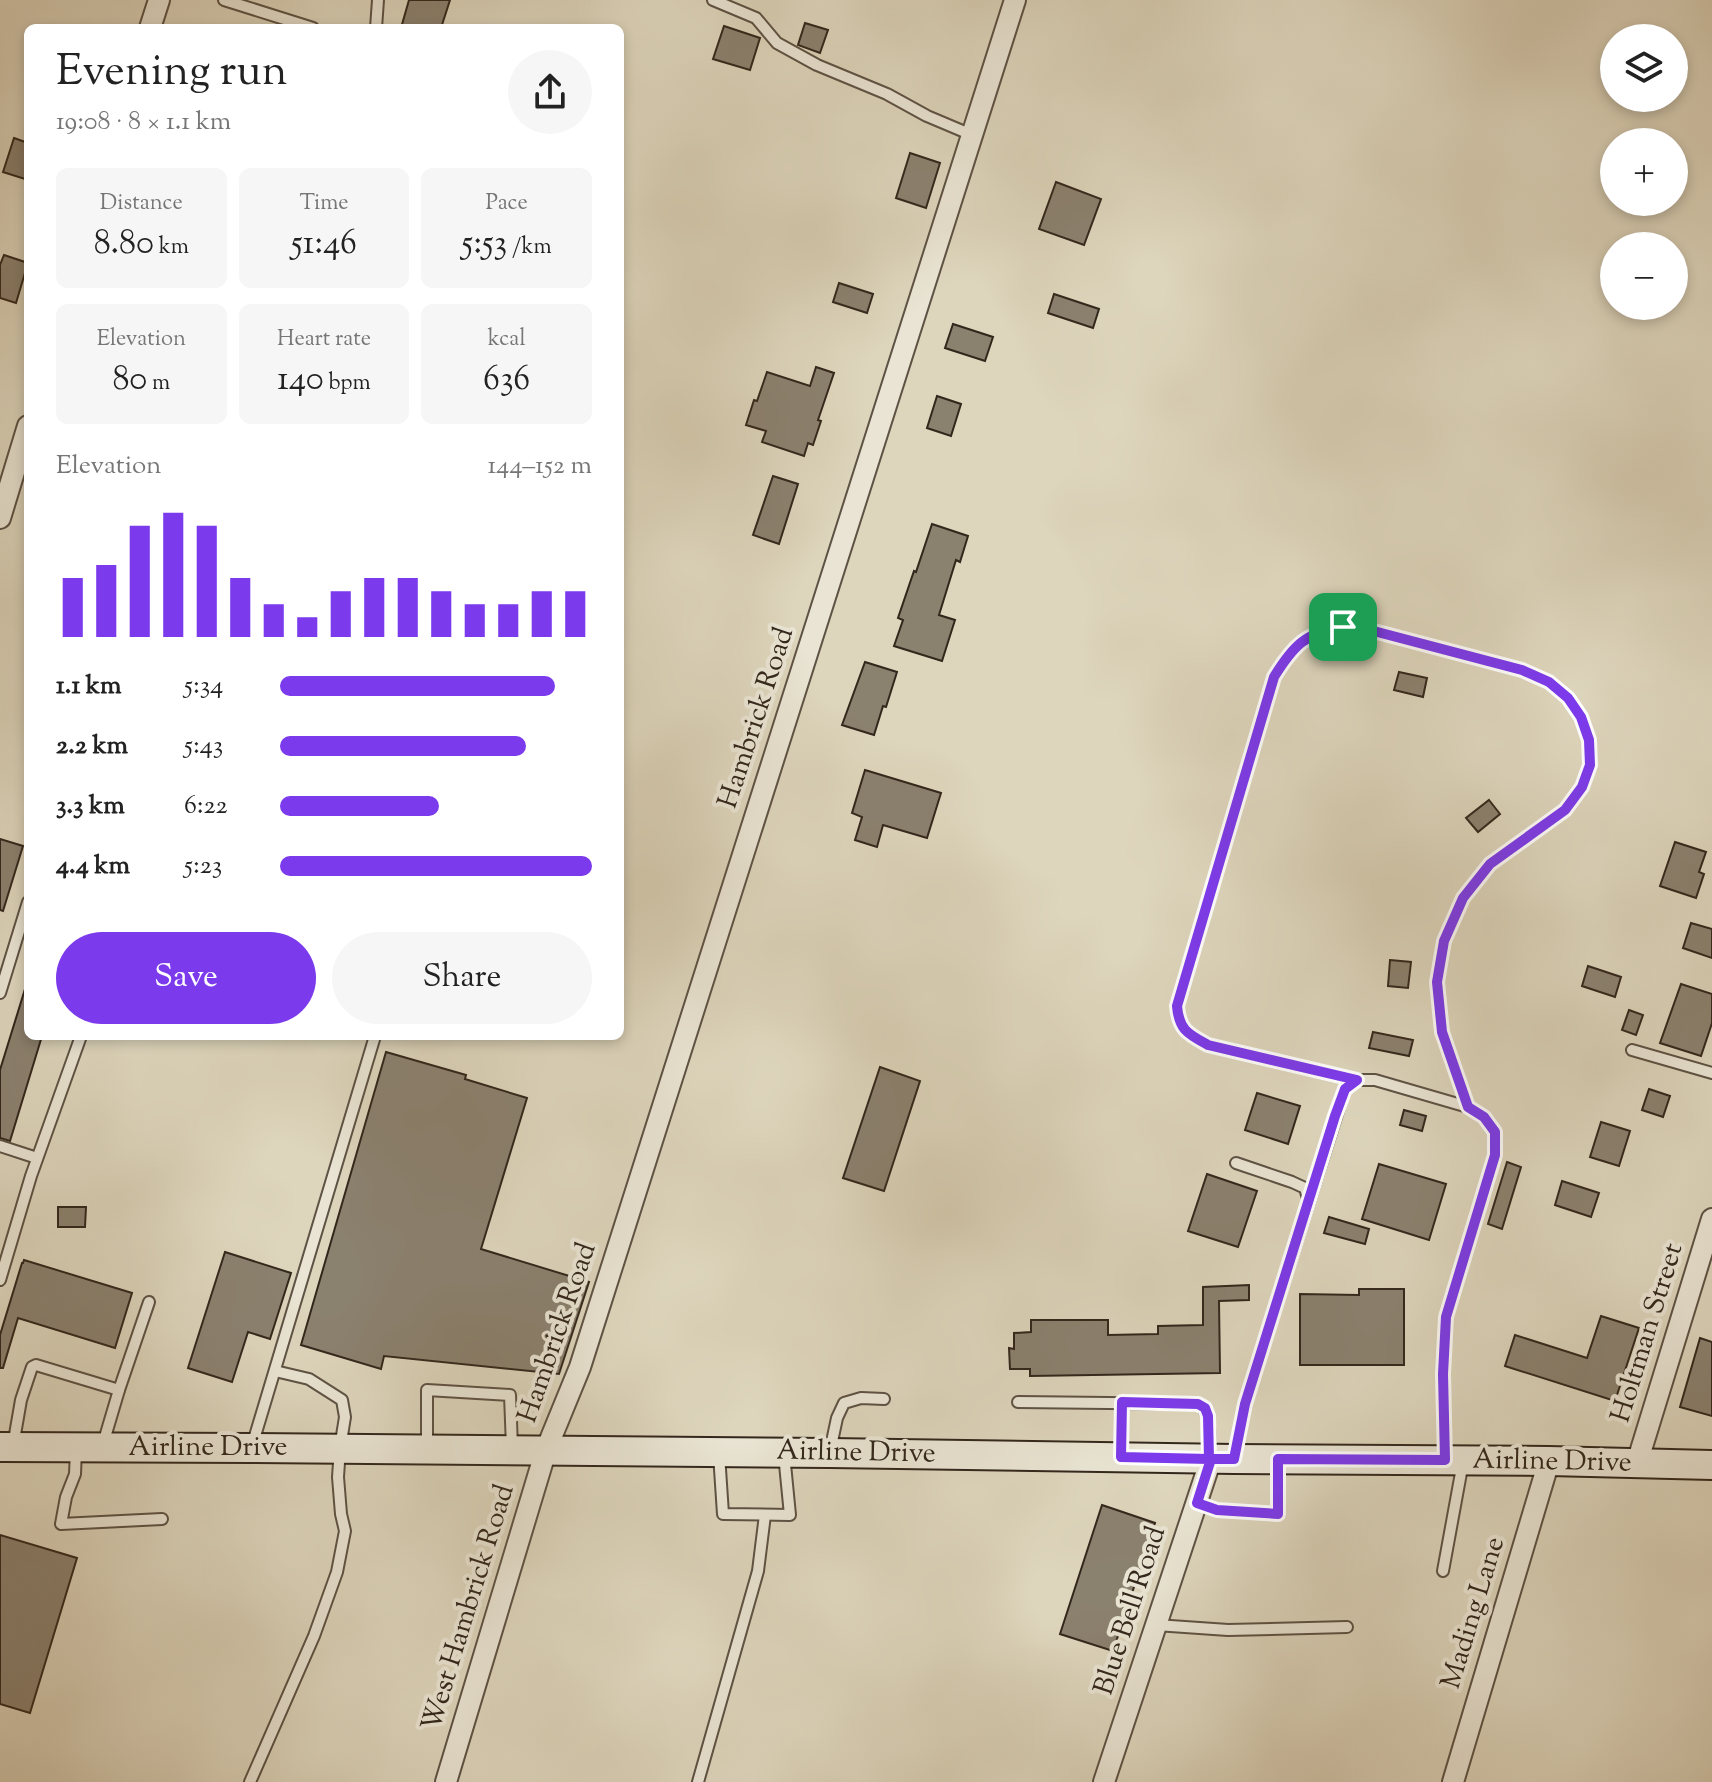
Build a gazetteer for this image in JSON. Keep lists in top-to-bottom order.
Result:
{
  "streets": {
    "main road": ["Airline Drive"],
    "street": [
      "Hambrick Road",
      "Holtman Street",
      "West Hambrick Road",
      "Blue Bell Road",
      "Mading Lane"
    ]
  },
  "crossings": [
    ["Hambrick Road", "Airline Drive"],
    ["Hambrick Road", "West Hambrick Road"],
    ["Holtman Street", "Airline Drive"],
    ["Airline Drive", "West Hambrick Road"],
    ["Airline Drive", "Blue Bell Road"],
    ["Airline Drive", "Mading Lane"]
  ],
  "page": {
    "map_buttons": ["+", "−"],
    "heading": ["Evening run", "19:08 · 8 × 1.1 km"],
    "stats": [
      ["Distance", "8.80 km"],
      ["Time", "51:46"],
      ["Pace", "5:53 /km"],
      ["Elevation", "80 m"],
      ["Heart rate", "140 bpm"],
      ["kcal", "636"]
    ],
    "chart": ["Elevation", "144–152 m"],
    "list": [
      {
        "name": "1.1 km",
        "note": "5:34"
      },
      {
        "name": "2.2 km",
        "note": "5:43"
      },
      {
        "name": "3.3 km",
        "note": "6:22"
      },
      {
        "name": "4.4 km",
        "note": "5:23"
      }
    ],
    "buttons": ["Save", "Share"]
  }
}
